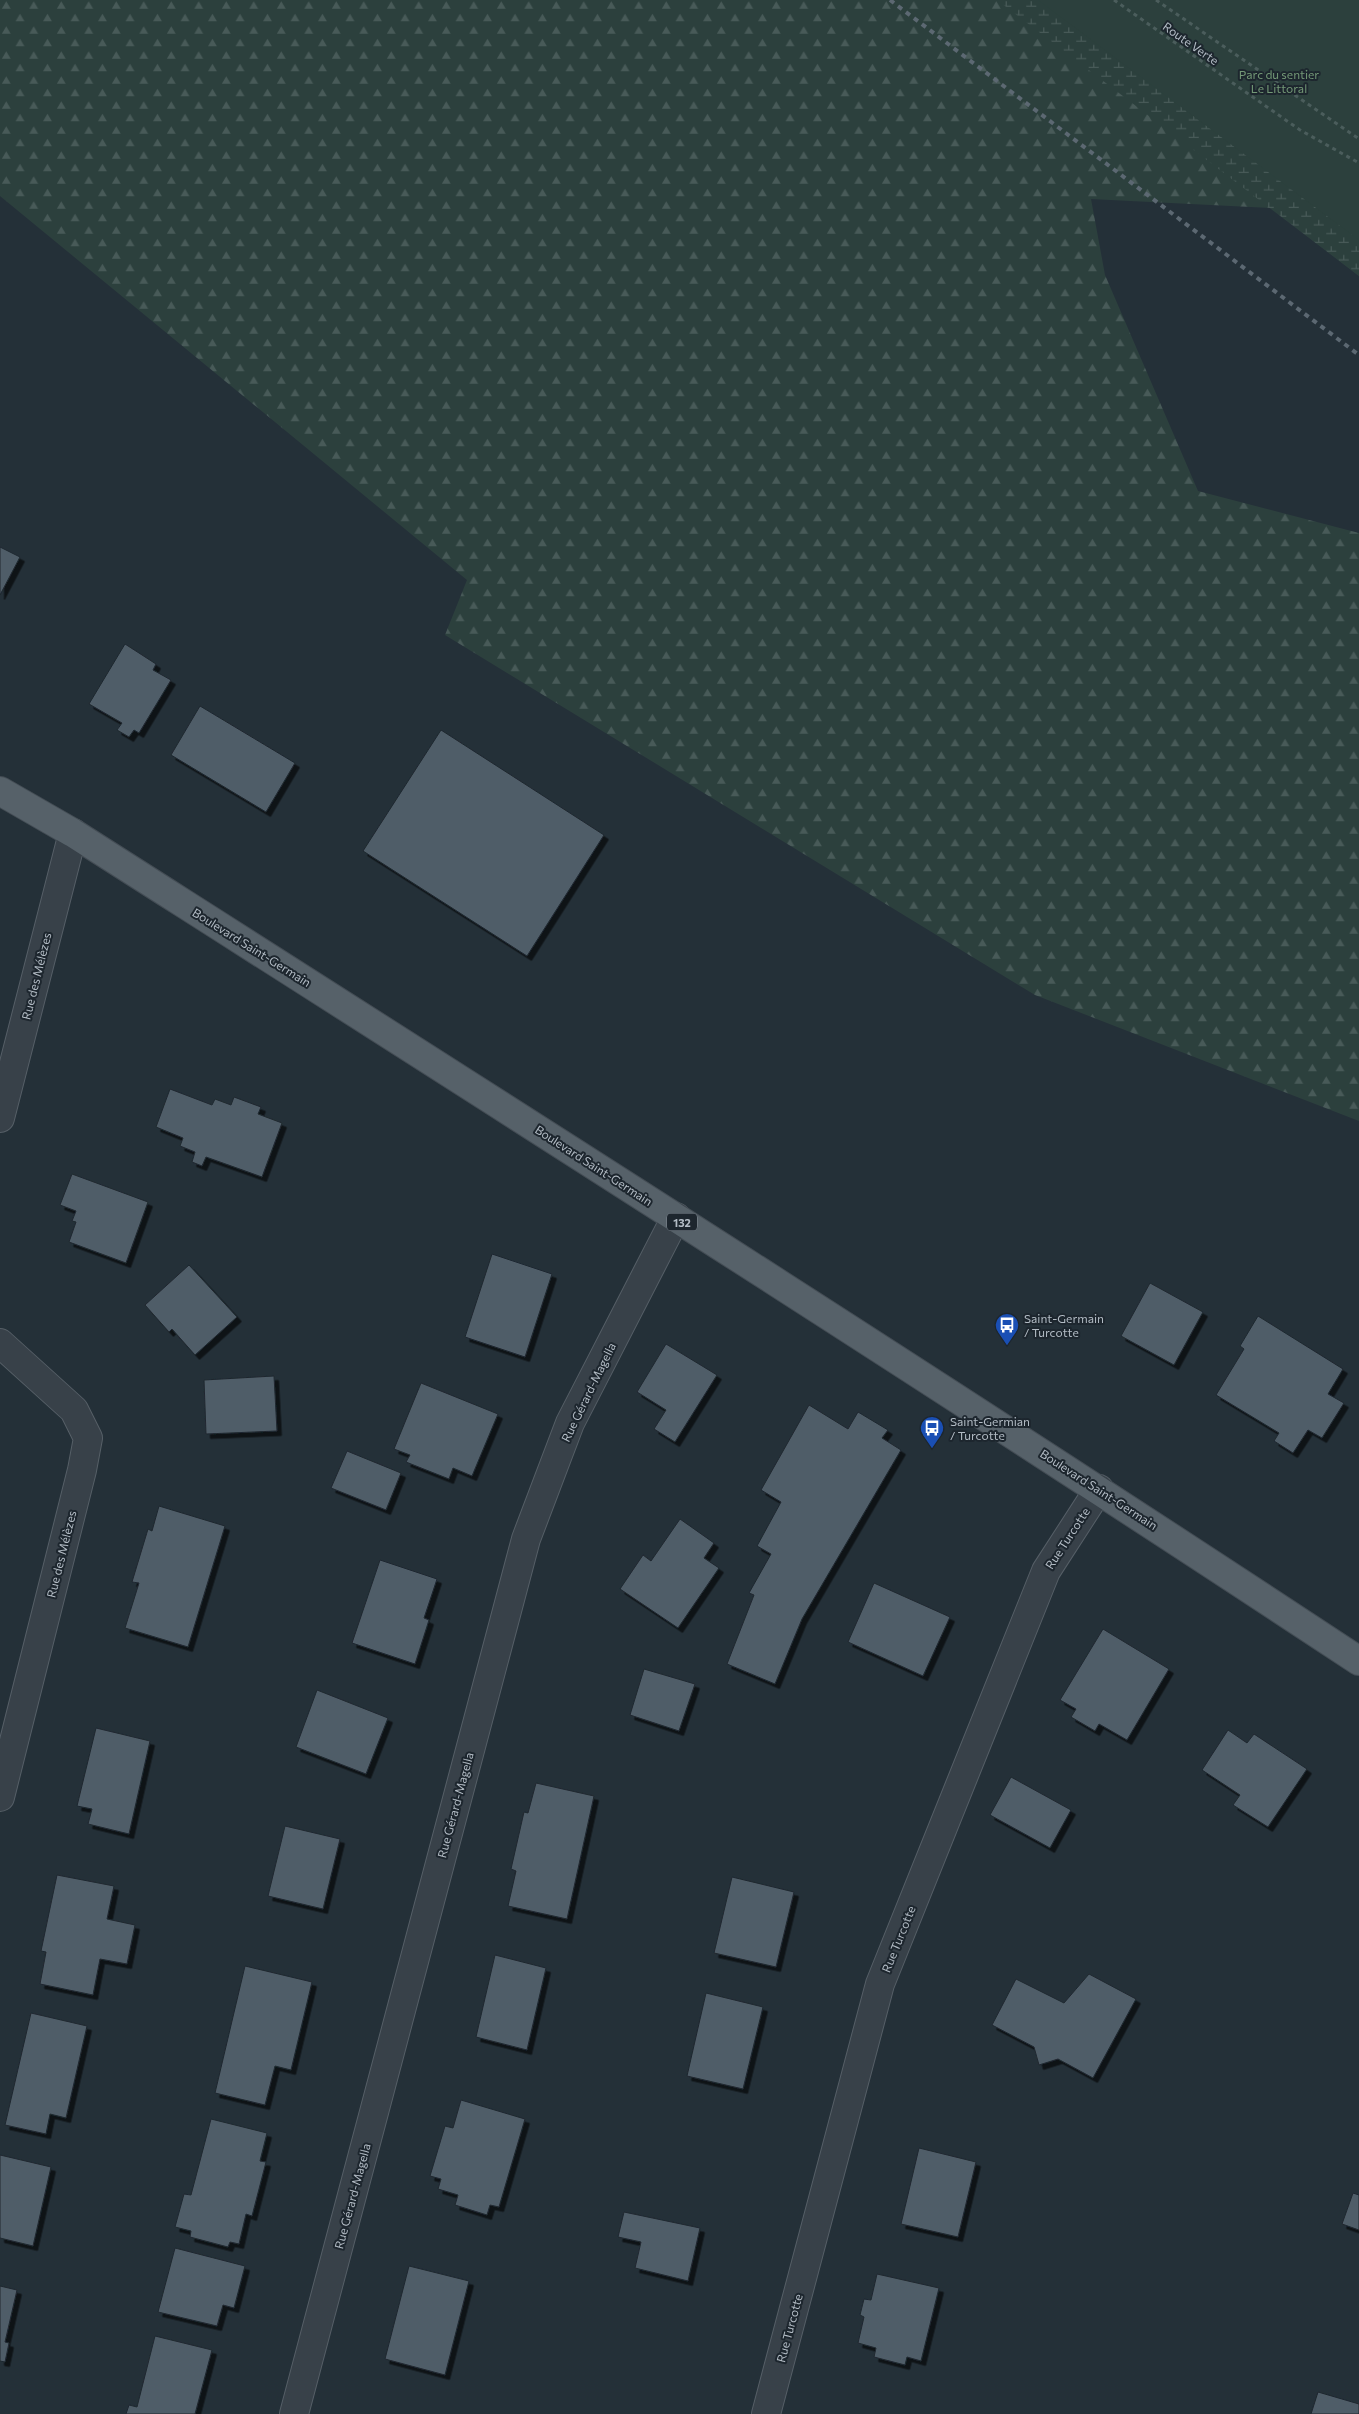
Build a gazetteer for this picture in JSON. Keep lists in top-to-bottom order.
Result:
{
  "streets": {
    "main road": ["Boulevard Saint-Germain", "132"],
    "street": ["Rue des Mélèzes", "Rue Gérard-Magella", "Rue Turcotte"],
    "path": ["Route Verte"]
  },
  "crossings": [
    ["Boulevard Saint-Germain", "Rue des Mélèzes"],
    ["Boulevard Saint-Germain", "Rue Gérard-Magella"],
    ["Boulevard Saint-Germain", "Rue Turcotte"]
  ],
  "parks": ["Parc du sentier Le Littoral"],
  "places": {
    "bus stop": ["Saint-Germain / Turcotte", "Saint-Germian / Turcotte"]
  }
}
